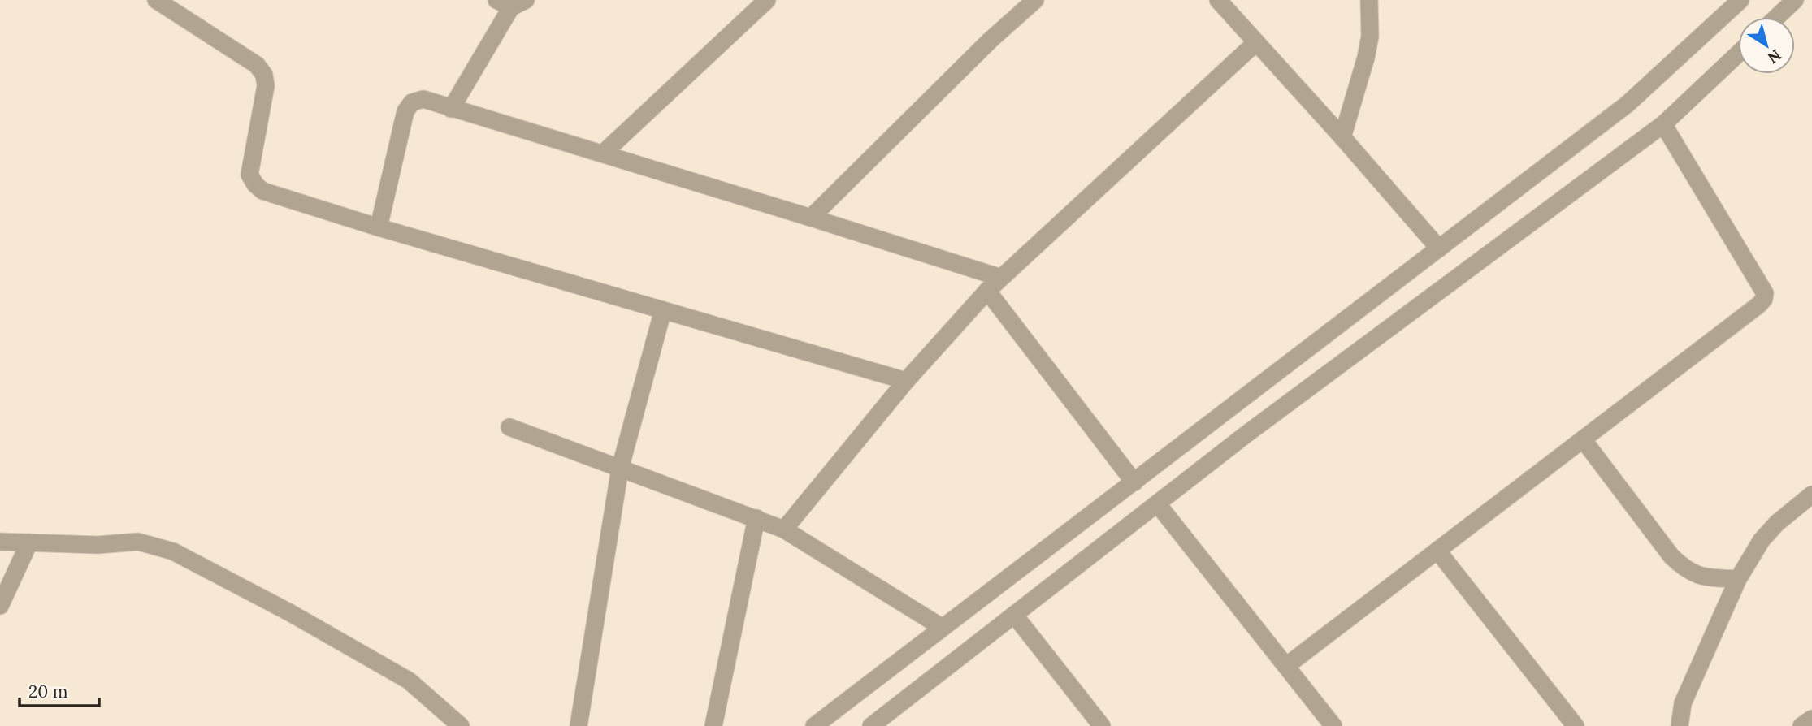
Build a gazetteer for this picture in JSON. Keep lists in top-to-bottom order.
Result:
{
  "scale_bar": "20 m",
  "north": "bottom right"
}
